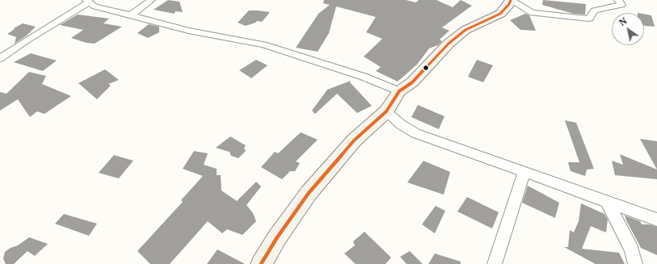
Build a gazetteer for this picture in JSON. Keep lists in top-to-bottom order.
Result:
{
  "north": "top left"
}
